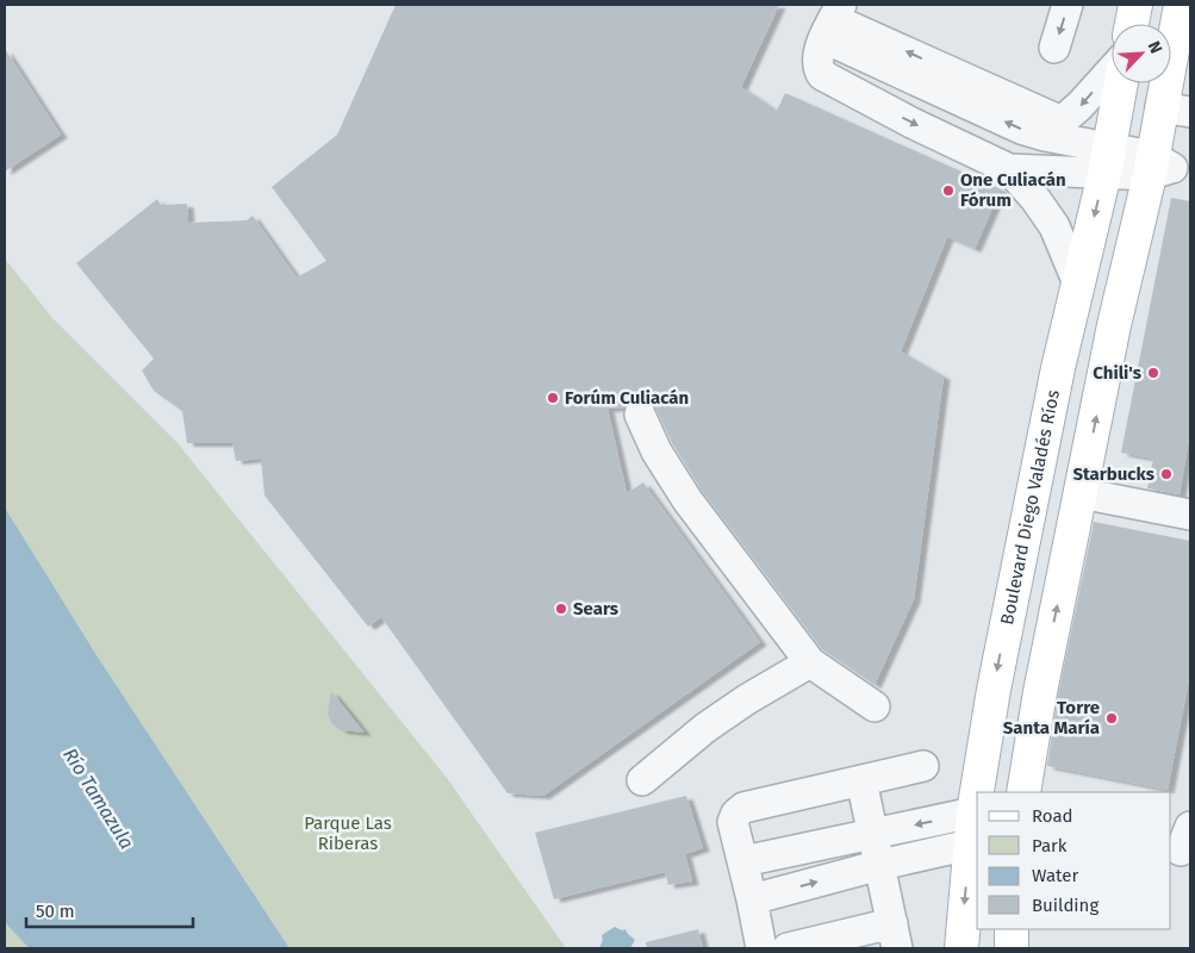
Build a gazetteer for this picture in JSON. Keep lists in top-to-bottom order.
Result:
{
  "streets": {
    "main road": ["Boulevard Diego Valadés Ríos"]
  },
  "water": ["Río Tamazula"],
  "parks": ["Parque Las Riberas"],
  "places": [
    "One Culiacán Fórum",
    "Chili's",
    "Forúm Culiacán",
    "Starbucks",
    "Sears",
    "Torre Santa María"
  ],
  "legend": [
    "Road",
    "Park",
    "Water",
    "Building"
  ],
  "scale_bar": "50 m",
  "north": "top right"
}
